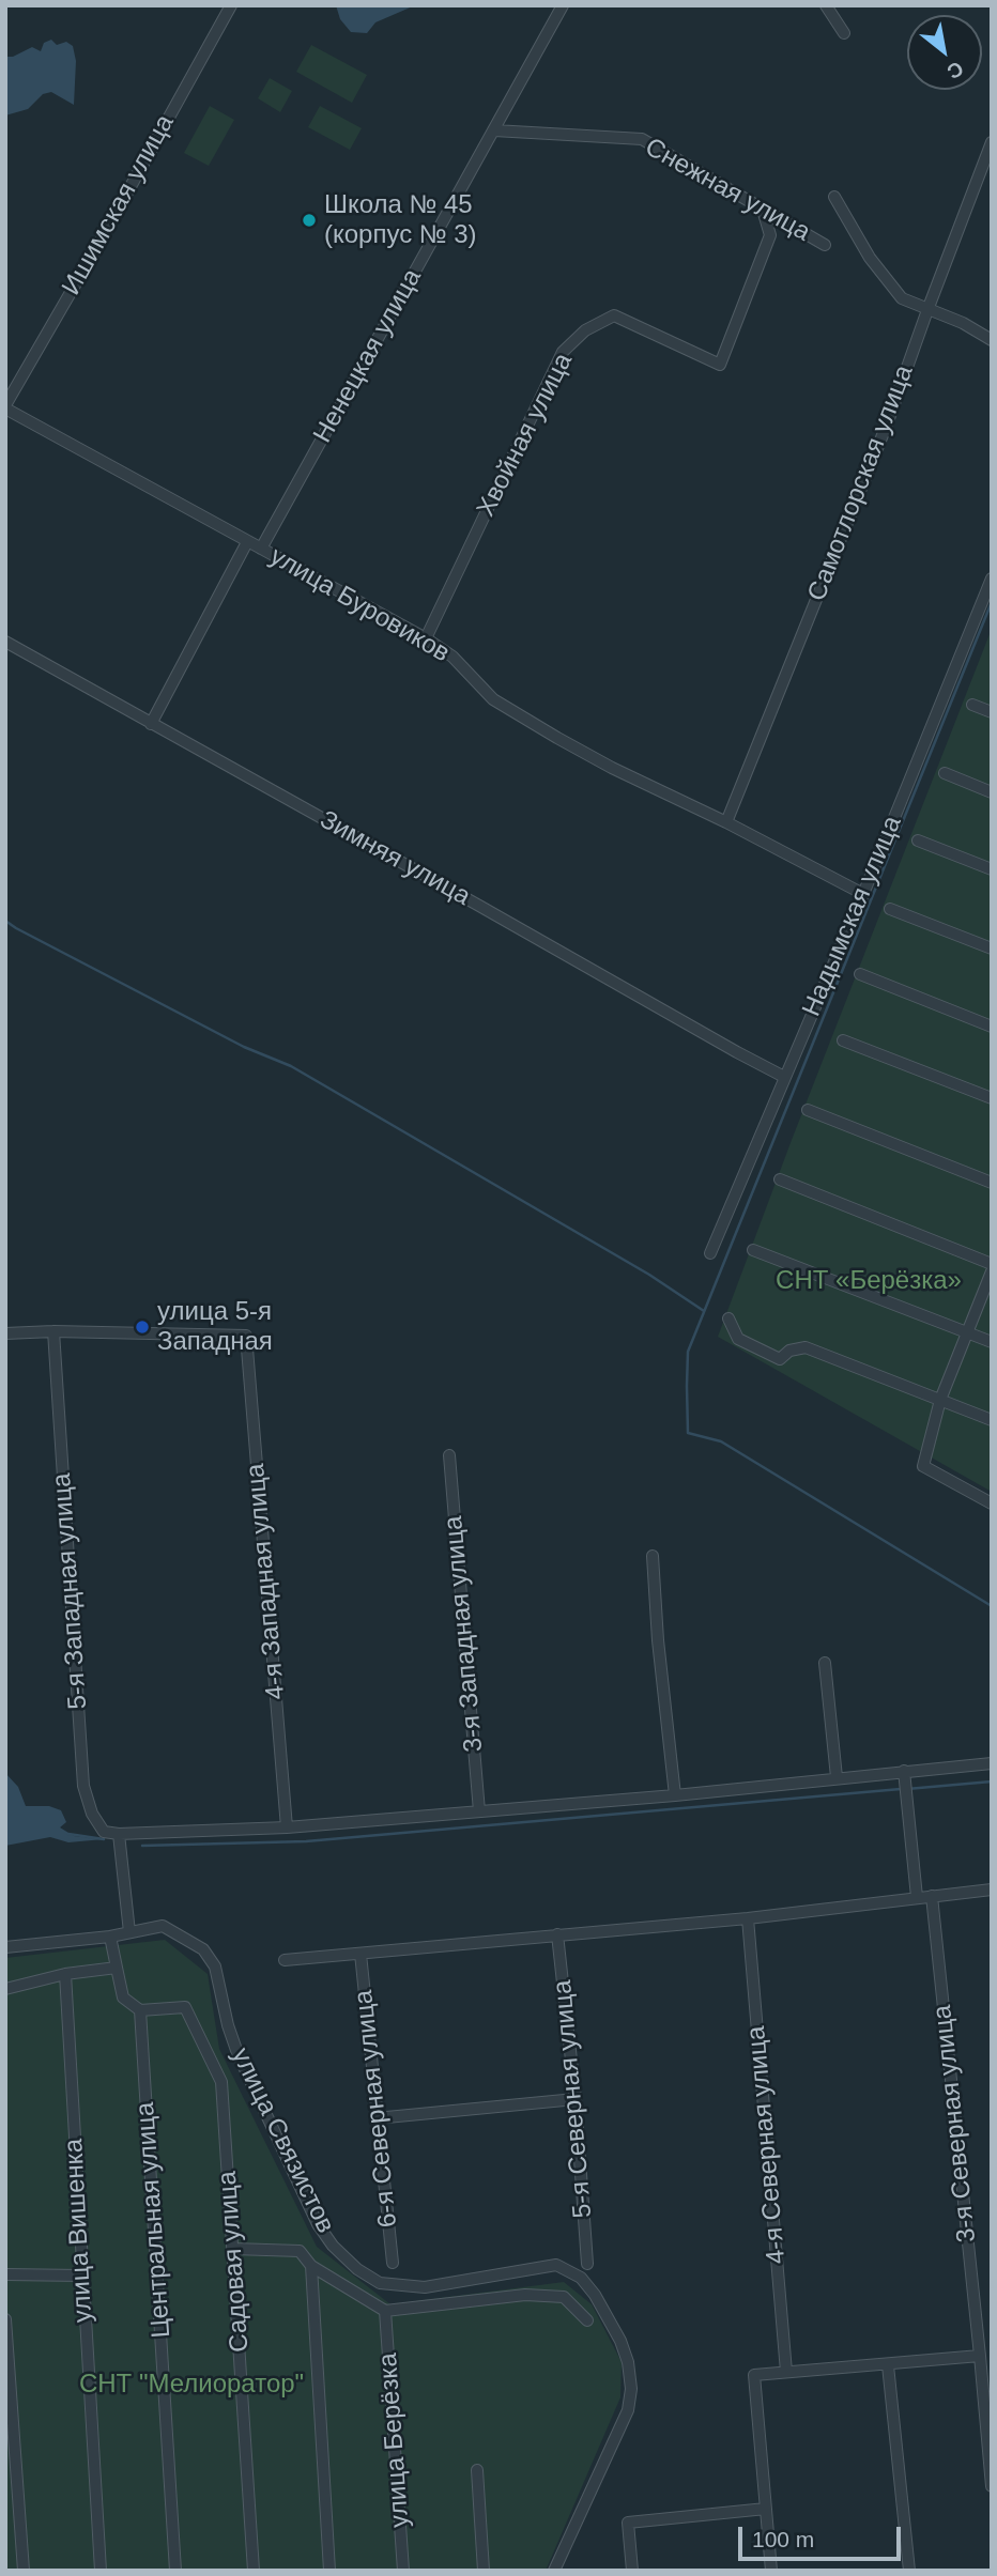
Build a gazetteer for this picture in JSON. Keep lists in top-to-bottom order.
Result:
{
  "streets": {
    "street": [
      "Снежная улица",
      "Ишимская улица",
      "Ненецкая улица",
      "Хвойная улица",
      "Самотлорская улица",
      "улица Буровиков",
      "Зимняя улица",
      "Надымская улица",
      "4-я Западная улица",
      "5-я Западная улица",
      "3-я Западная улица",
      "5-я Северная улица",
      "6-я Северная улица",
      "3-я Северная улица",
      "улица Связистов",
      "4-я Северная улица",
      "Центральная улица",
      "улица Вишенка",
      "Садовая улица",
      "улица Берёзка"
    ]
  },
  "crossings": [
    ["Снежная улица", "Ненецкая улица"],
    ["Снежная улица", "Хвойная улица"],
    ["Снежная улица", "Самотлорская улица"],
    ["Ишимская улица", "улица Буровиков"],
    ["Ненецкая улица", "улица Буровиков"],
    ["Хвойная улица", "улица Буровиков"],
    ["Самотлорская улица", "улица Буровиков"],
    ["улица Буровиков", "Надымская улица"],
    ["Зимняя улица", "Надымская улица"],
    ["4-я Западная улица", "5-я Западная улица"],
    ["Центральная улица", "Садовая улица"]
  ],
  "parks": ["СНТ «Берёзка»", "СНТ \"Мелиоратор\""],
  "places": ["Школа № 45 (корпус № 3)", "улица 5-я Западная"],
  "scale_bar": "100 m",
  "north": "bottom right"
}
